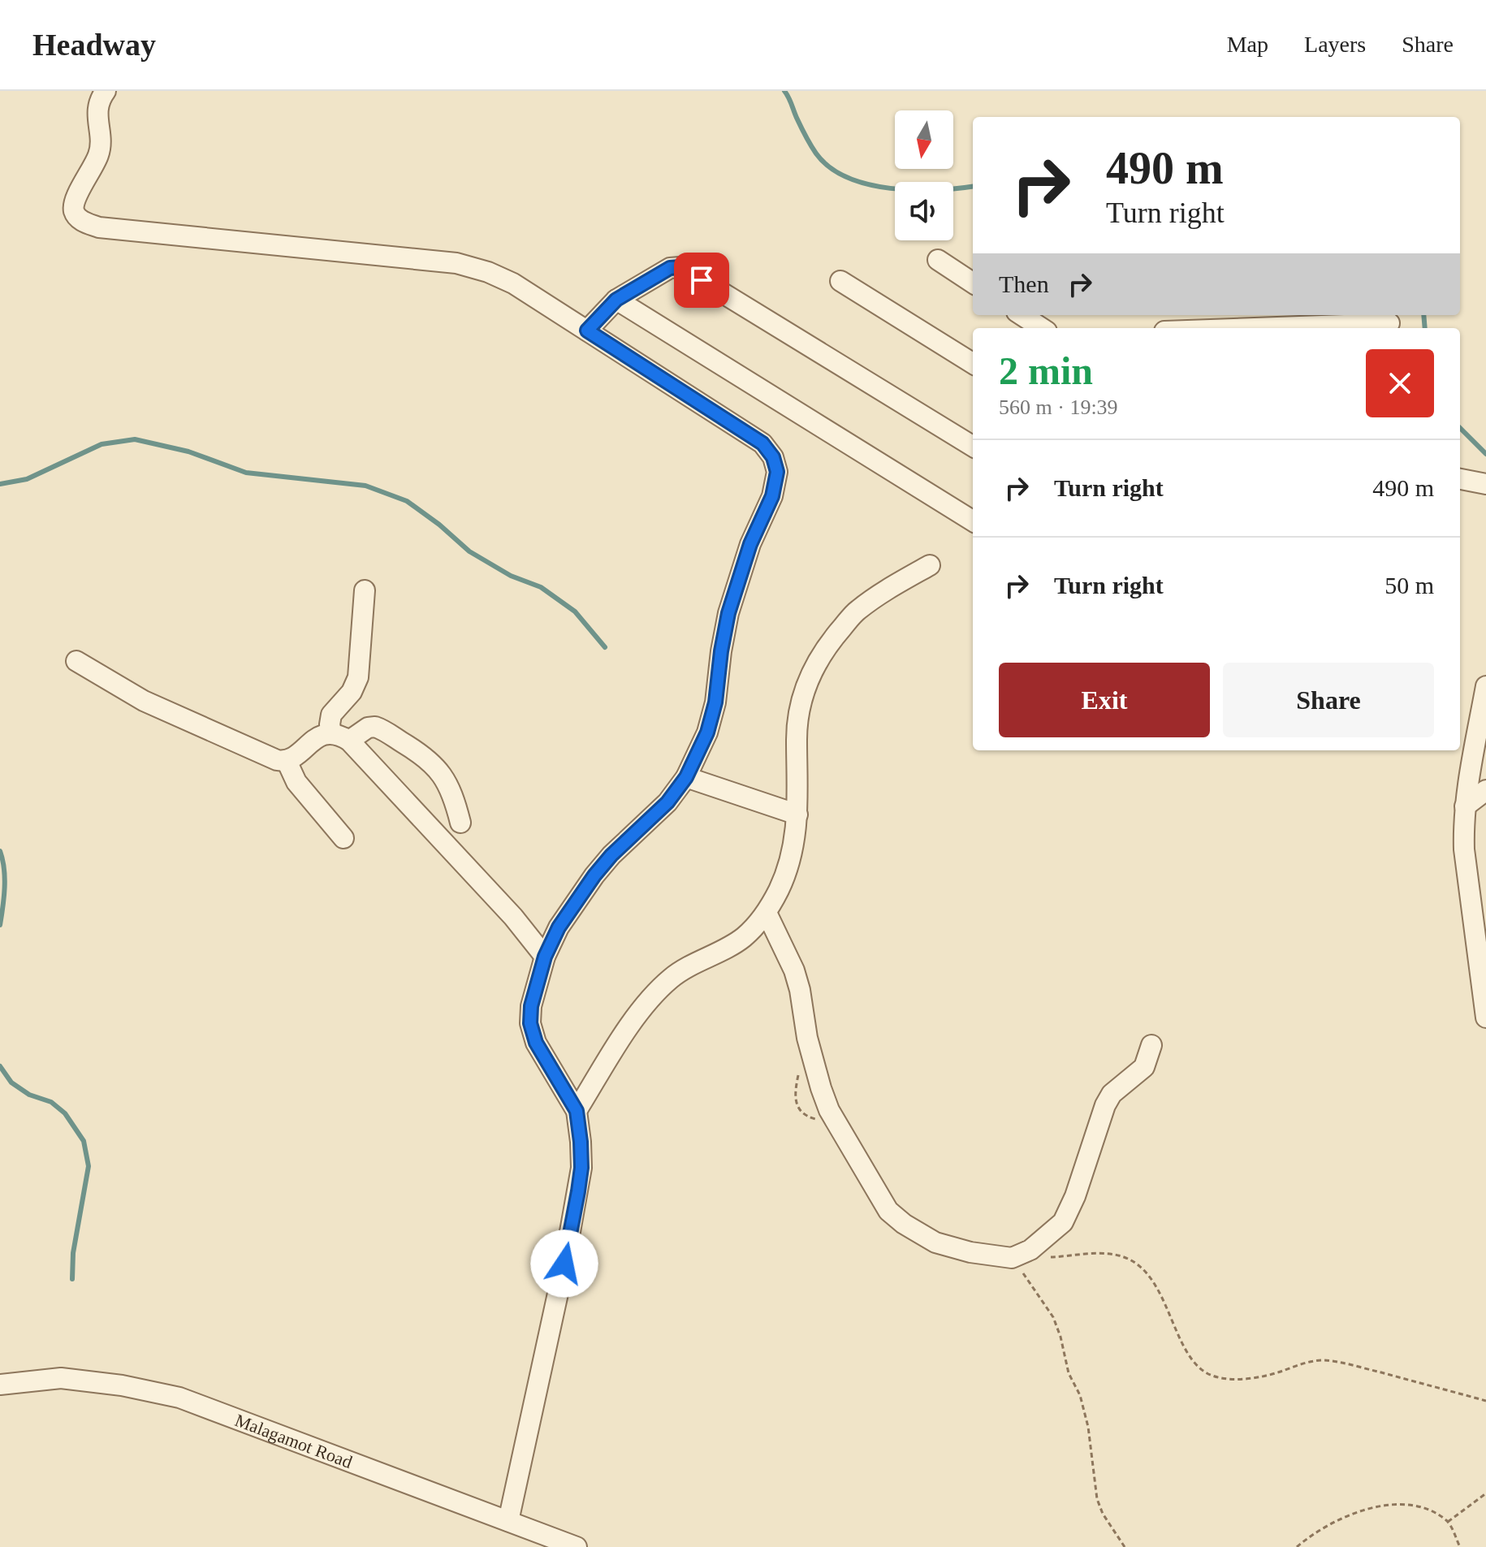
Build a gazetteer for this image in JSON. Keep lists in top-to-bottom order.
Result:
{
  "streets": {
    "street": ["Malagamot Road"]
  },
  "north": "bottom",
  "page": {
    "header": "Headway",
    "nav": ["Map", "Layers", "Share"],
    "turn": ["490 m", "Turn right"],
    "then": "Then",
    "heading": ["2 min", "560 m · 19:39"],
    "list": [
      {
        "name": "Turn right",
        "value": "490 m"
      },
      {
        "name": "Turn right",
        "value": "50 m"
      }
    ],
    "buttons": ["Exit", "Share"]
  }
}
